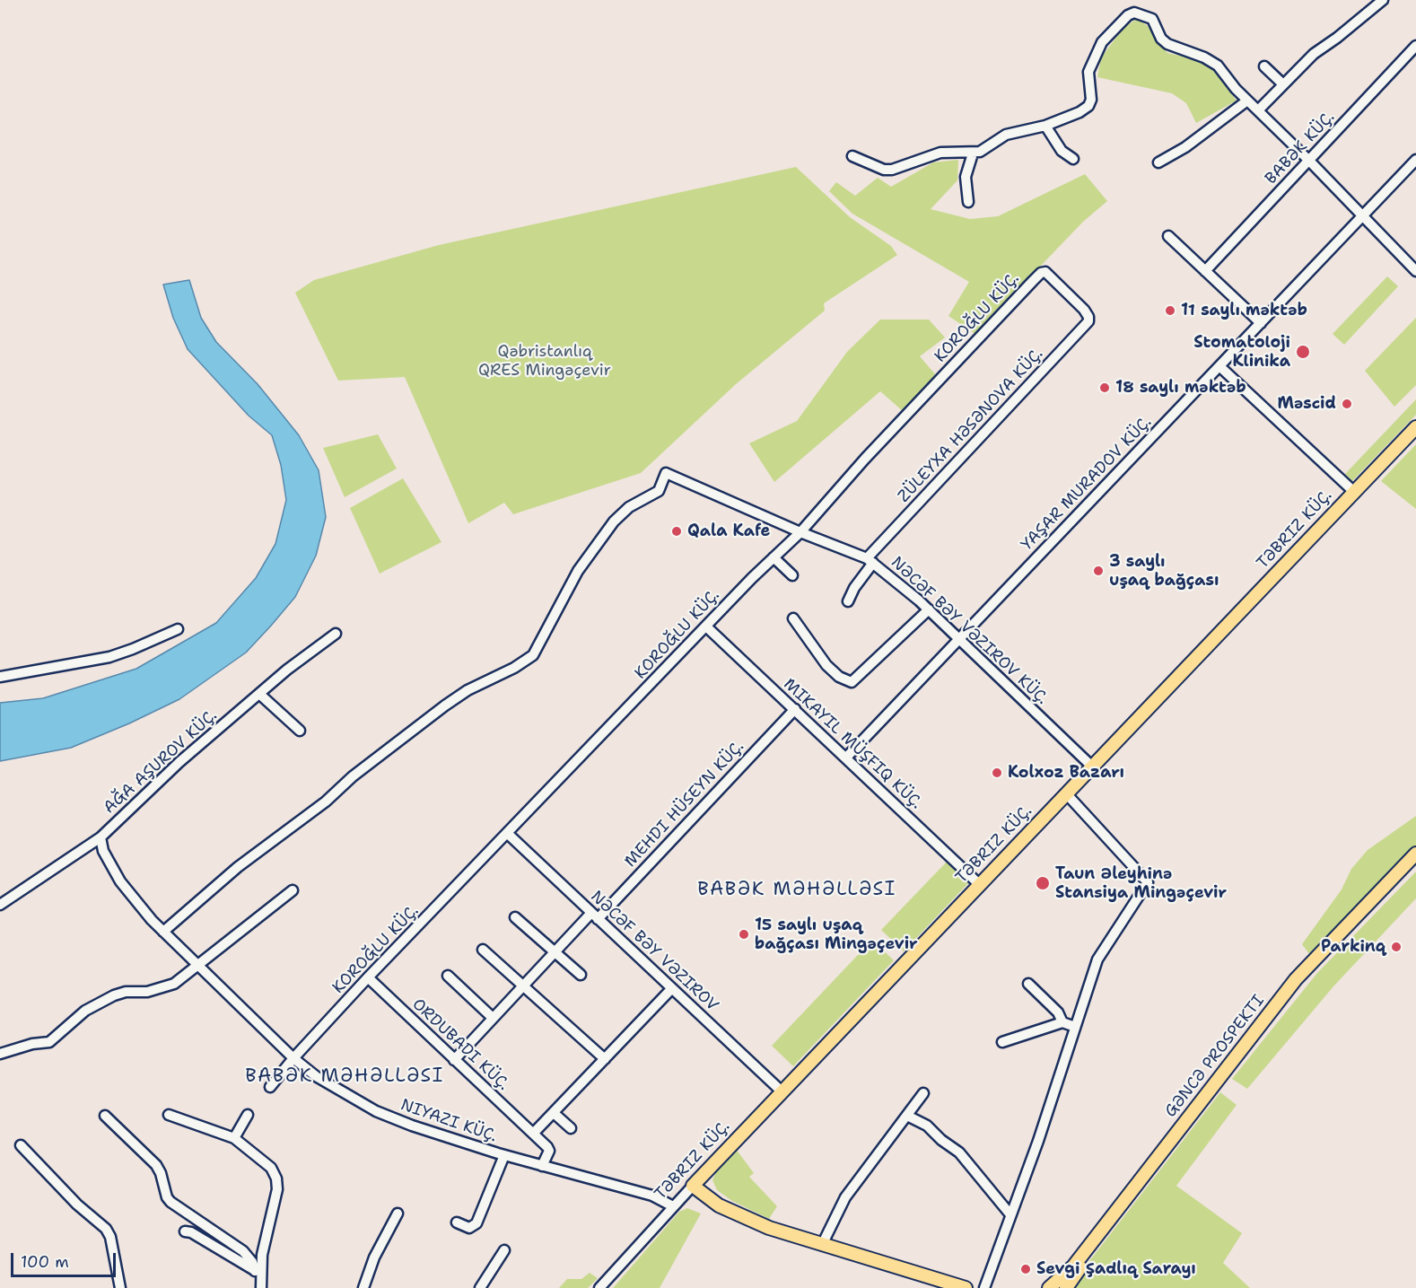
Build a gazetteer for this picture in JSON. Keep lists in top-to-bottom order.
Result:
{
  "streets": {
    "main road": ["TƏBRIZ KÜÇ.", "GƏNCƏ PROSPEKTI"],
    "street": [
      "BABƏK KÜÇ.",
      "KOROĞLU KÜÇ.",
      "ZÜLEYXA HƏSƏNOVA KÜÇ.",
      "YAŞAR MURADOV KÜÇ.",
      "NƏCƏF BƏY VƏZIROV KÜÇ.",
      "AĞA AŞUROV KÜÇ.",
      "MEHDI HÜSEYN KÜÇ.",
      "NƏCƏF BƏY VƏZIROV",
      "ORDUBADI KÜÇ.",
      "NIYAZI KÜÇ."
    ]
  },
  "crossings": [
    ["KOROĞLU KÜÇ.", "ZÜLEYXA HƏSƏNOVA KÜÇ."],
    ["KOROĞLU KÜÇ.", "NƏCƏF BƏY VƏZIROV KÜÇ."],
    ["KOROĞLU KÜÇ.", "NƏCƏF BƏY VƏZIROV"],
    ["KOROĞLU KÜÇ.", "ORDUBADI KÜÇ."],
    ["KOROĞLU KÜÇ.", "NIYAZI KÜÇ."],
    ["ZÜLEYXA HƏSƏNOVA KÜÇ.", "NƏCƏF BƏY VƏZIROV KÜÇ."],
    ["YAŞAR MURADOV KÜÇ.", "NƏCƏF BƏY VƏZIROV KÜÇ."],
    ["TƏBRIZ KÜÇ.", "NƏCƏF BƏY VƏZIROV KÜÇ."],
    ["TƏBRIZ KÜÇ.", "NƏCƏF BƏY VƏZIROV"],
    ["TƏBRIZ KÜÇ.", "NIYAZI KÜÇ."],
    ["NƏCƏF BƏY VƏZIROV KÜÇ.", "NIYAZI KÜÇ."],
    ["AĞA AŞUROV KÜÇ.", "NIYAZI KÜÇ."],
    ["MEHDI HÜSEYN KÜÇ.", "NƏCƏF BƏY VƏZIROV"],
    ["MEHDI HÜSEYN KÜÇ.", "ORDUBADI KÜÇ."],
    ["ORDUBADI KÜÇ.", "NIYAZI KÜÇ."]
  ],
  "districts": ["BABƏK MƏHƏLLƏSI", "BABƏK MƏHƏLLƏSI"],
  "parks": ["Qəbristanlıq QRES Mingəçevir"],
  "places": [
    "11 saylı məktəb",
    "Stomatoloji Klinika",
    "18 saylı məktəb",
    "Məscid",
    "Qala Kafe",
    "3 saylı uşaq bağçası",
    "Kolxoz Bazarı",
    "Taun Əleyhinə Stansiya Mingəçevir",
    "15 saylı uşaq bağçası Mingəçevir",
    "Parkinq",
    "Sevgi Şadlıq Sarayı"
  ],
  "scale_bar": "100 m"
}
